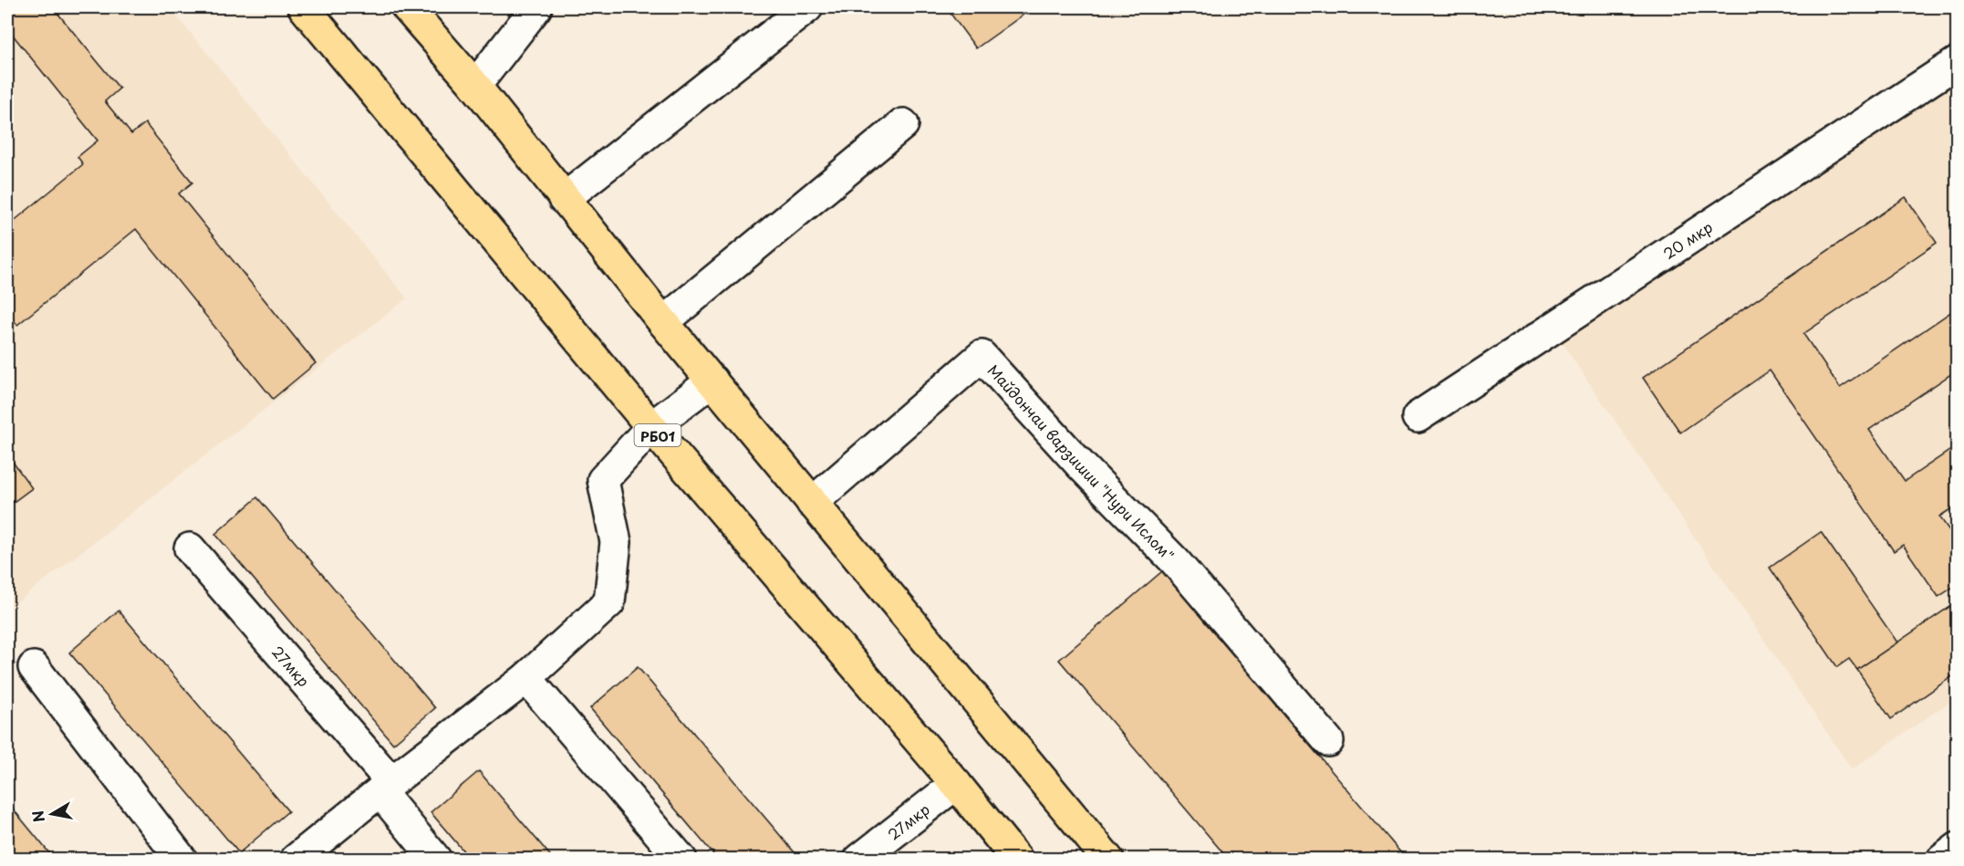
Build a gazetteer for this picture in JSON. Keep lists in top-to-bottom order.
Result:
{
  "streets": {
    "highway": ["РБ01"],
    "street": ["20 мкр", "Майдончаи варзишии \"Нури Ислом\"", "27мкр"]
  },
  "crossings": [
    ["РБ01", "27мкр"]
  ],
  "north": "left"
}
